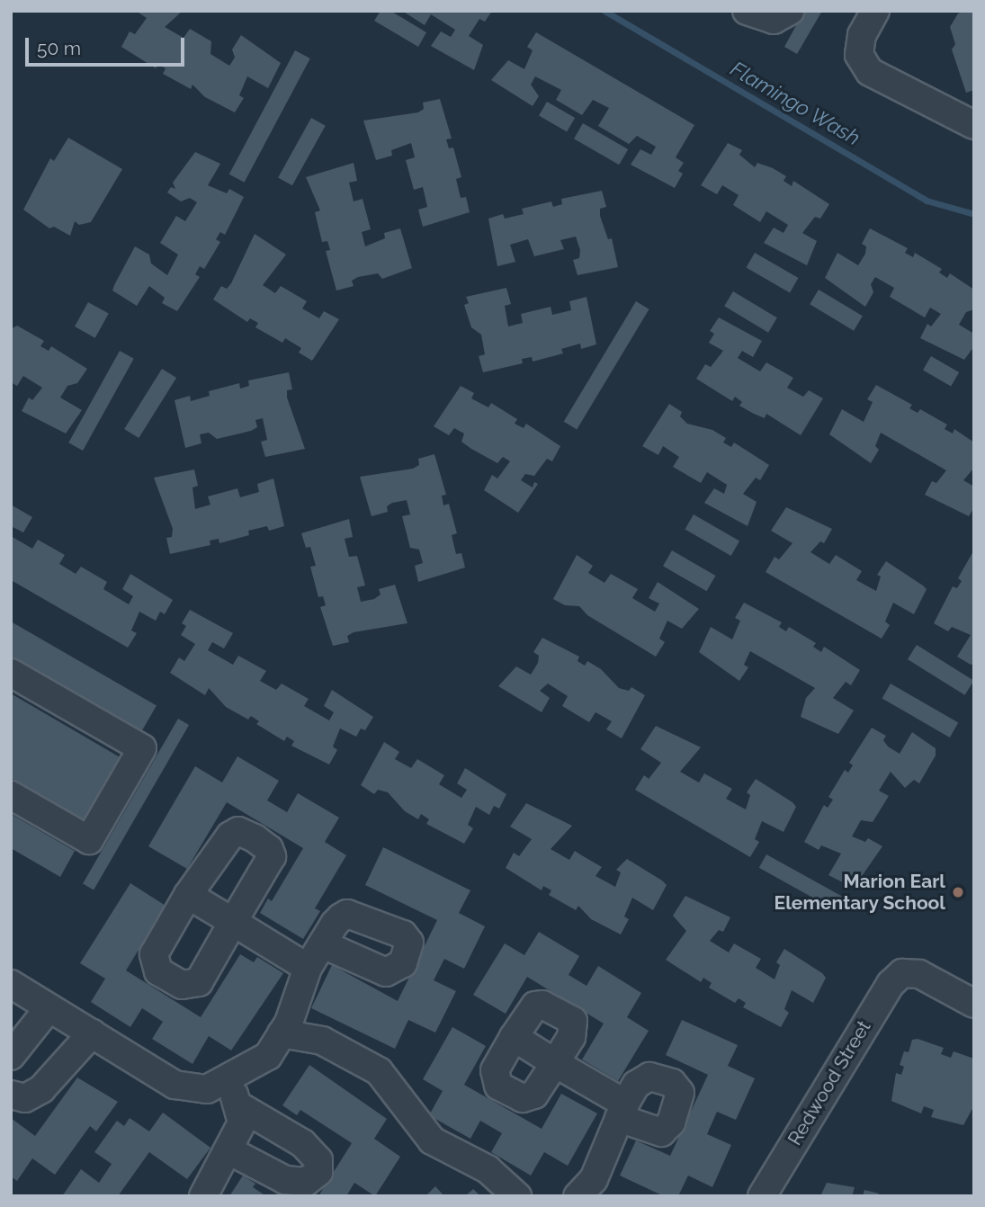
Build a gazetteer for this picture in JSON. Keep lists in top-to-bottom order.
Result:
{
  "streets": {
    "street": ["Redwood Street"]
  },
  "water": ["Flamingo Wash"],
  "places": ["Marion Earl Elementary School"],
  "scale_bar": "50 m"
}
